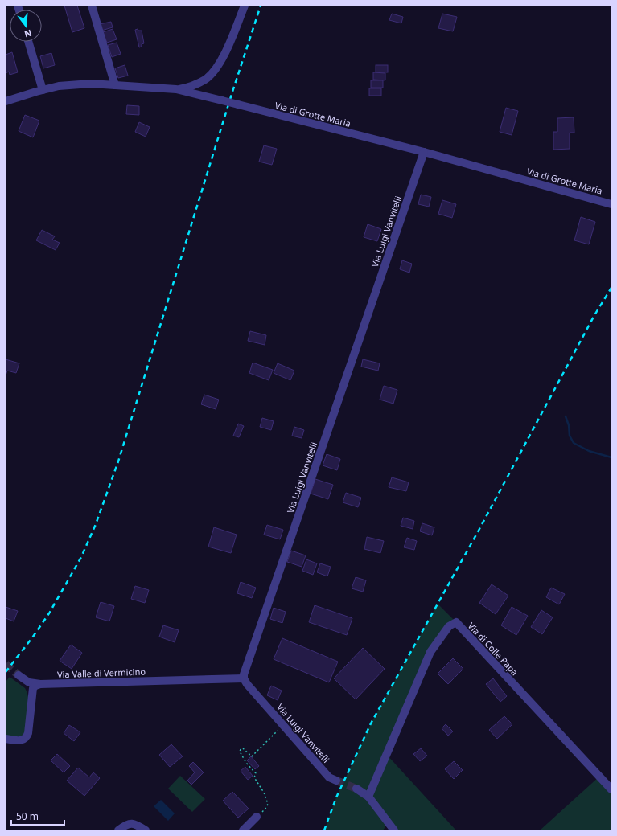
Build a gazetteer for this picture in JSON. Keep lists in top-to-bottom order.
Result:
{
  "streets": {
    "street": [
      "Via di Grotte Maria",
      "Via Luigi Vanvitelli",
      "Via di Colle Papa",
      "Via Valle di Vermicino"
    ]
  },
  "crossings": [
    ["Via di Grotte Maria", "Via Luigi Vanvitelli"],
    ["Via Luigi Vanvitelli", "Via Valle di Vermicino"]
  ],
  "scale_bar": "50 m",
  "north": "bottom"
}
